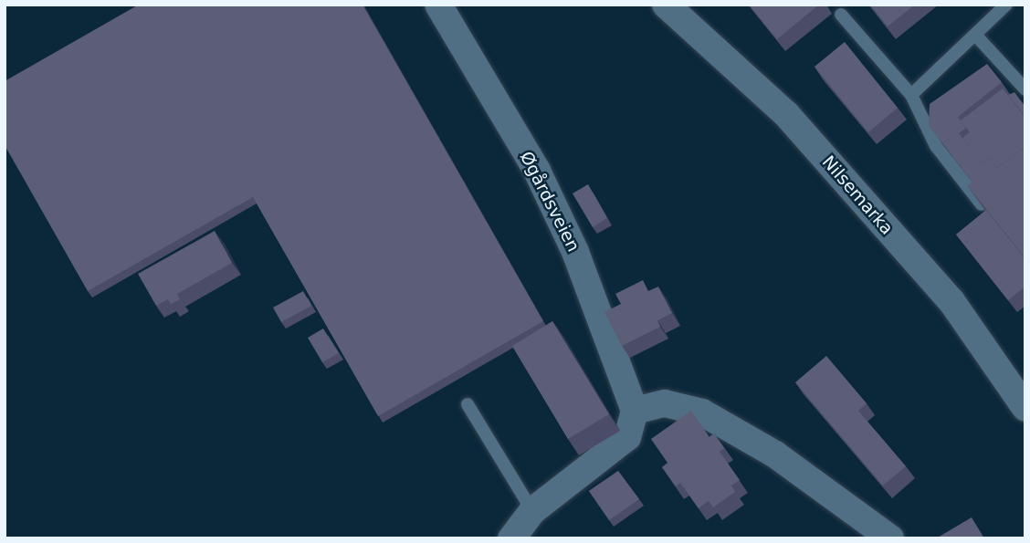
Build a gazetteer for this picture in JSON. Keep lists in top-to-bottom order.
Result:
{
  "streets": {
    "street": ["Nilsemarka", "Øgårdsveien"]
  }
}
